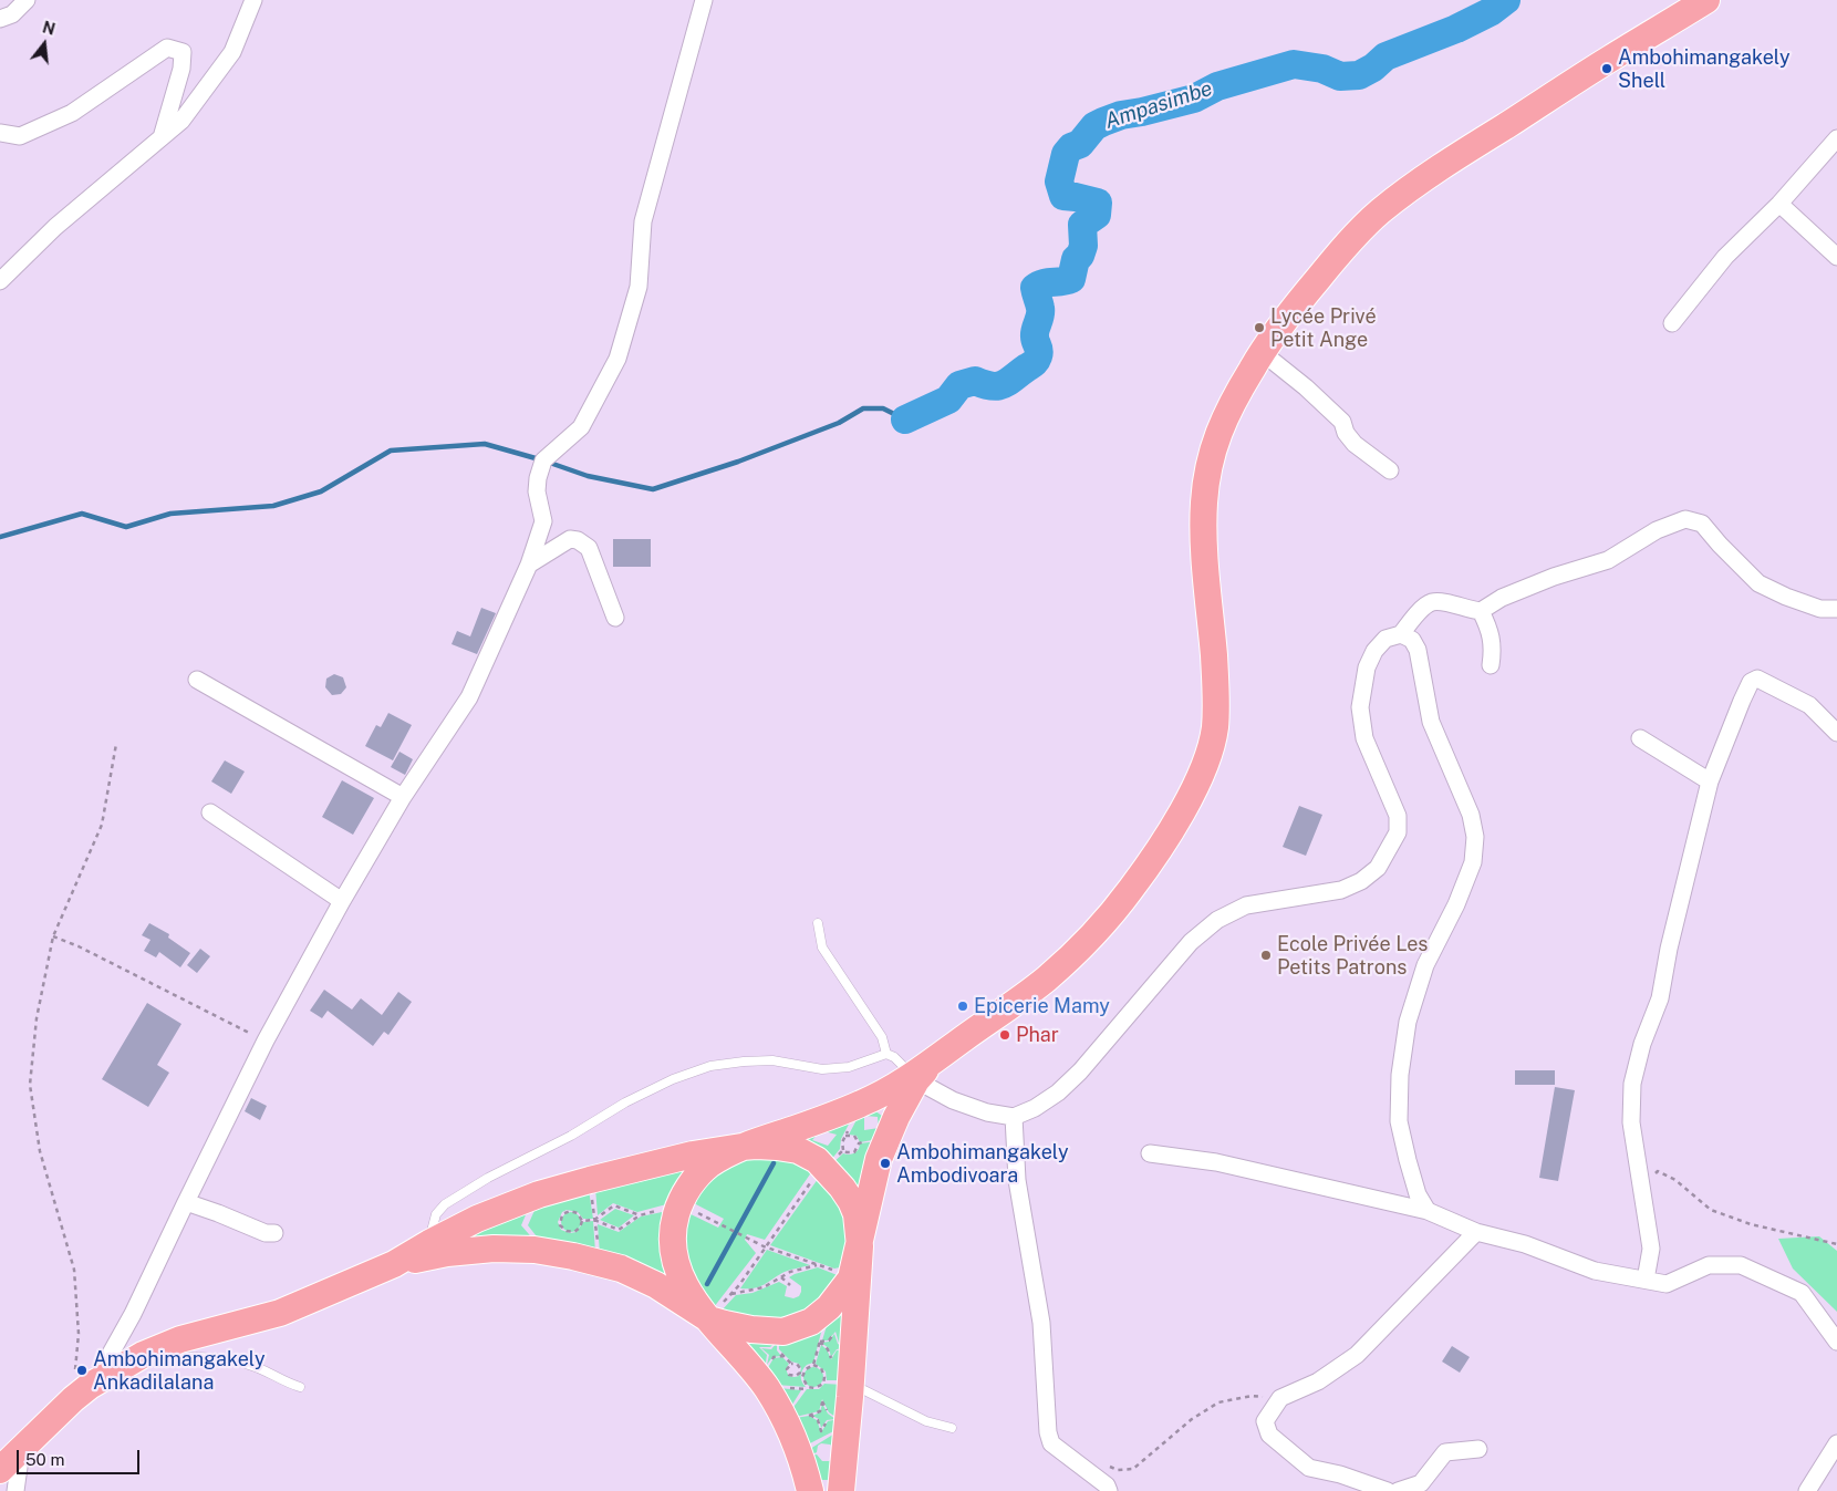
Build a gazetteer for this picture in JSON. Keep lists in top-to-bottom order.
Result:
{
  "water": ["Ampasimbe"],
  "places": [
    "Ambohimangakely Shell",
    "Lycée Privé Petit Ange",
    "Ecole Privée Les Petits Patrons",
    "Epicerie Mamy",
    "Phar",
    "Ambohimangakely Ambodivoara",
    "Ambohimangakely Ankadilalana"
  ],
  "scale_bar": "50 m",
  "north": "top"
}
